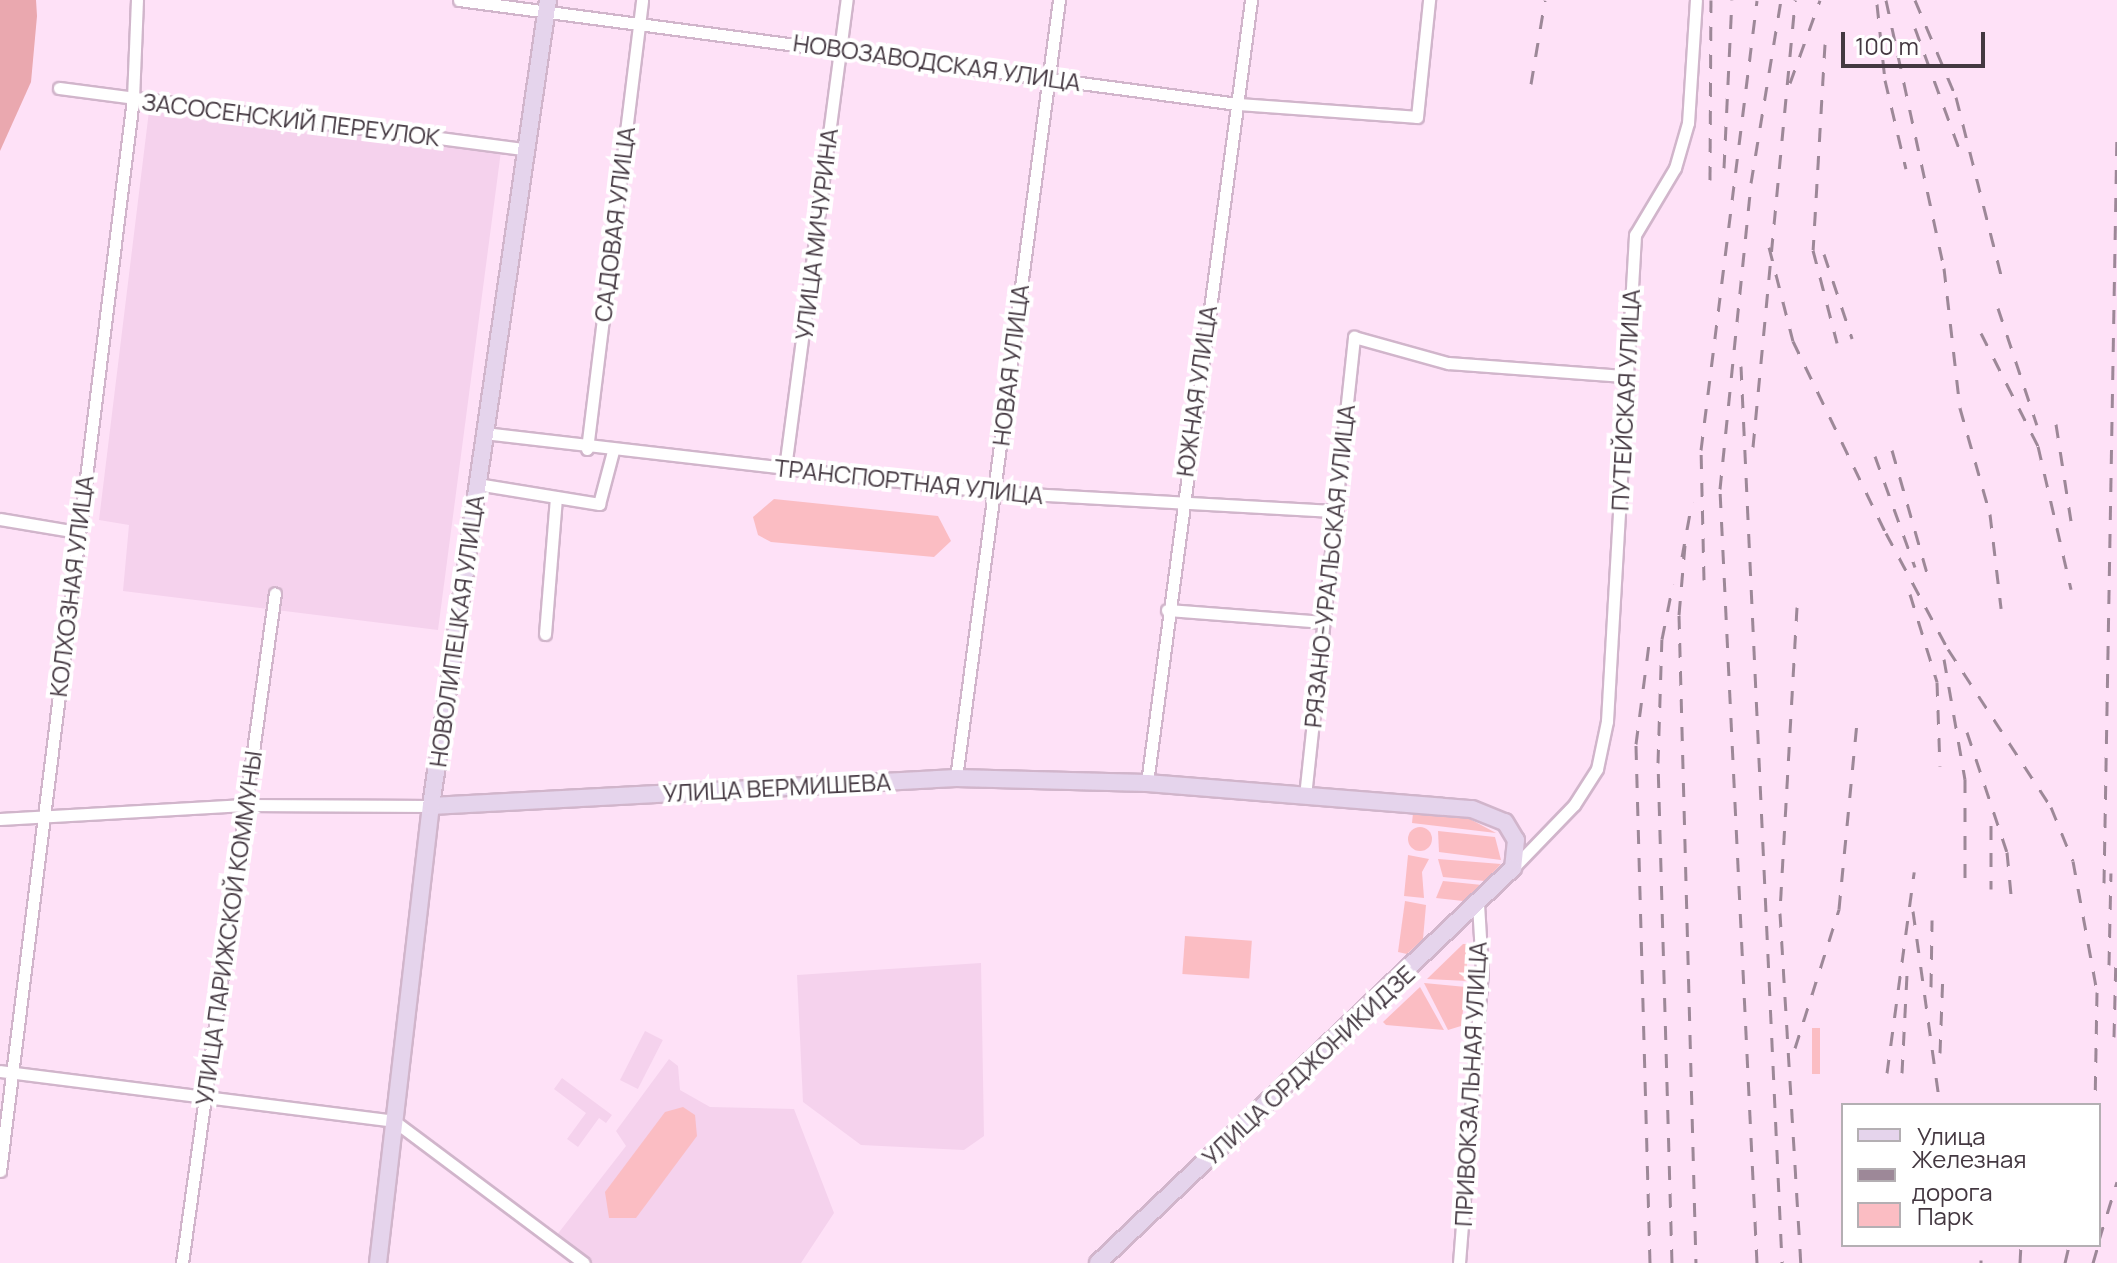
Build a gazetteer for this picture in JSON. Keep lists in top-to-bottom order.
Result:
{
  "streets": {
    "street": [
      "НОВОЗАВОДСКАЯ УЛИЦА",
      "ЗАСОСЕНСКИЙ ПЕРЕУЛОК",
      "САДОВАЯ УЛИЦА",
      "УЛИЦА МИЧУРИНА",
      "НОВАЯ УЛИЦА",
      "ЮЖНАЯ УЛИЦА",
      "ПУТЕЙСКАЯ УЛИЦА",
      "ТРАНСПОРТНАЯ УЛИЦА",
      "РЯЗАНО-УРАЛЬСКАЯ УЛИЦА",
      "КОЛХОЗНАЯ УЛИЦА",
      "НОВОЛИПЕЦКАЯ УЛИЦА",
      "УЛИЦА ВЕРМИШЕВА",
      "УЛИЦА ПАРИЖСКОЙ КОММУНЫ",
      "УЛИЦА ОРДЖОНИКИДЗЕ",
      "ПРИВОКЗАЛЬНАЯ УЛИЦА"
    ]
  },
  "crossings": [
    ["НОВОЗАВОДСКАЯ УЛИЦА", "САДОВАЯ УЛИЦА"],
    ["НОВОЗАВОДСКАЯ УЛИЦА", "УЛИЦА МИЧУРИНА"],
    ["НОВОЗАВОДСКАЯ УЛИЦА", "НОВАЯ УЛИЦА"],
    ["НОВОЗАВОДСКАЯ УЛИЦА", "ЮЖНАЯ УЛИЦА"],
    ["НОВОЗАВОДСКАЯ УЛИЦА", "НОВОЛИПЕЦКАЯ УЛИЦА"],
    ["ЗАСОСЕНСКИЙ ПЕРЕУЛОК", "КОЛХОЗНАЯ УЛИЦА"],
    ["ЗАСОСЕНСКИЙ ПЕРЕУЛОК", "НОВОЛИПЕЦКАЯ УЛИЦА"],
    ["САДОВАЯ УЛИЦА", "ТРАНСПОРТНАЯ УЛИЦА"],
    ["УЛИЦА МИЧУРИНА", "ТРАНСПОРТНАЯ УЛИЦА"],
    ["НОВАЯ УЛИЦА", "ТРАНСПОРТНАЯ УЛИЦА"],
    ["НОВАЯ УЛИЦА", "УЛИЦА ВЕРМИШЕВА"],
    ["ЮЖНАЯ УЛИЦА", "ТРАНСПОРТНАЯ УЛИЦА"],
    ["ЮЖНАЯ УЛИЦА", "УЛИЦА ВЕРМИШЕВА"],
    ["ПУТЕЙСКАЯ УЛИЦА", "РЯЗАНО-УРАЛЬСКАЯ УЛИЦА"],
    ["ПУТЕЙСКАЯ УЛИЦА", "УЛИЦА ВЕРМИШЕВА"],
    ["ПУТЕЙСКАЯ УЛИЦА", "УЛИЦА ОРДЖОНИКИДЗЕ"],
    ["ТРАНСПОРТНАЯ УЛИЦА", "РЯЗАНО-УРАЛЬСКАЯ УЛИЦА"],
    ["ТРАНСПОРТНАЯ УЛИЦА", "НОВОЛИПЕЦКАЯ УЛИЦА"],
    ["РЯЗАНО-УРАЛЬСКАЯ УЛИЦА", "УЛИЦА ВЕРМИШЕВА"],
    ["КОЛХОЗНАЯ УЛИЦА", "УЛИЦА ВЕРМИШЕВА"],
    ["НОВОЛИПЕЦКАЯ УЛИЦА", "УЛИЦА ВЕРМИШЕВА"],
    ["УЛИЦА ВЕРМИШЕВА", "УЛИЦА ПАРИЖСКОЙ КОММУНЫ"],
    ["УЛИЦА ВЕРМИШЕВА", "УЛИЦА ОРДЖОНИКИДЗЕ"],
    ["УЛИЦА ОРДЖОНИКИДЗЕ", "ПРИВОКЗАЛЬНАЯ УЛИЦА"]
  ],
  "legend": ["Улица", "Железная дорога", "Парк"],
  "scale_bar": "100 m"
}
